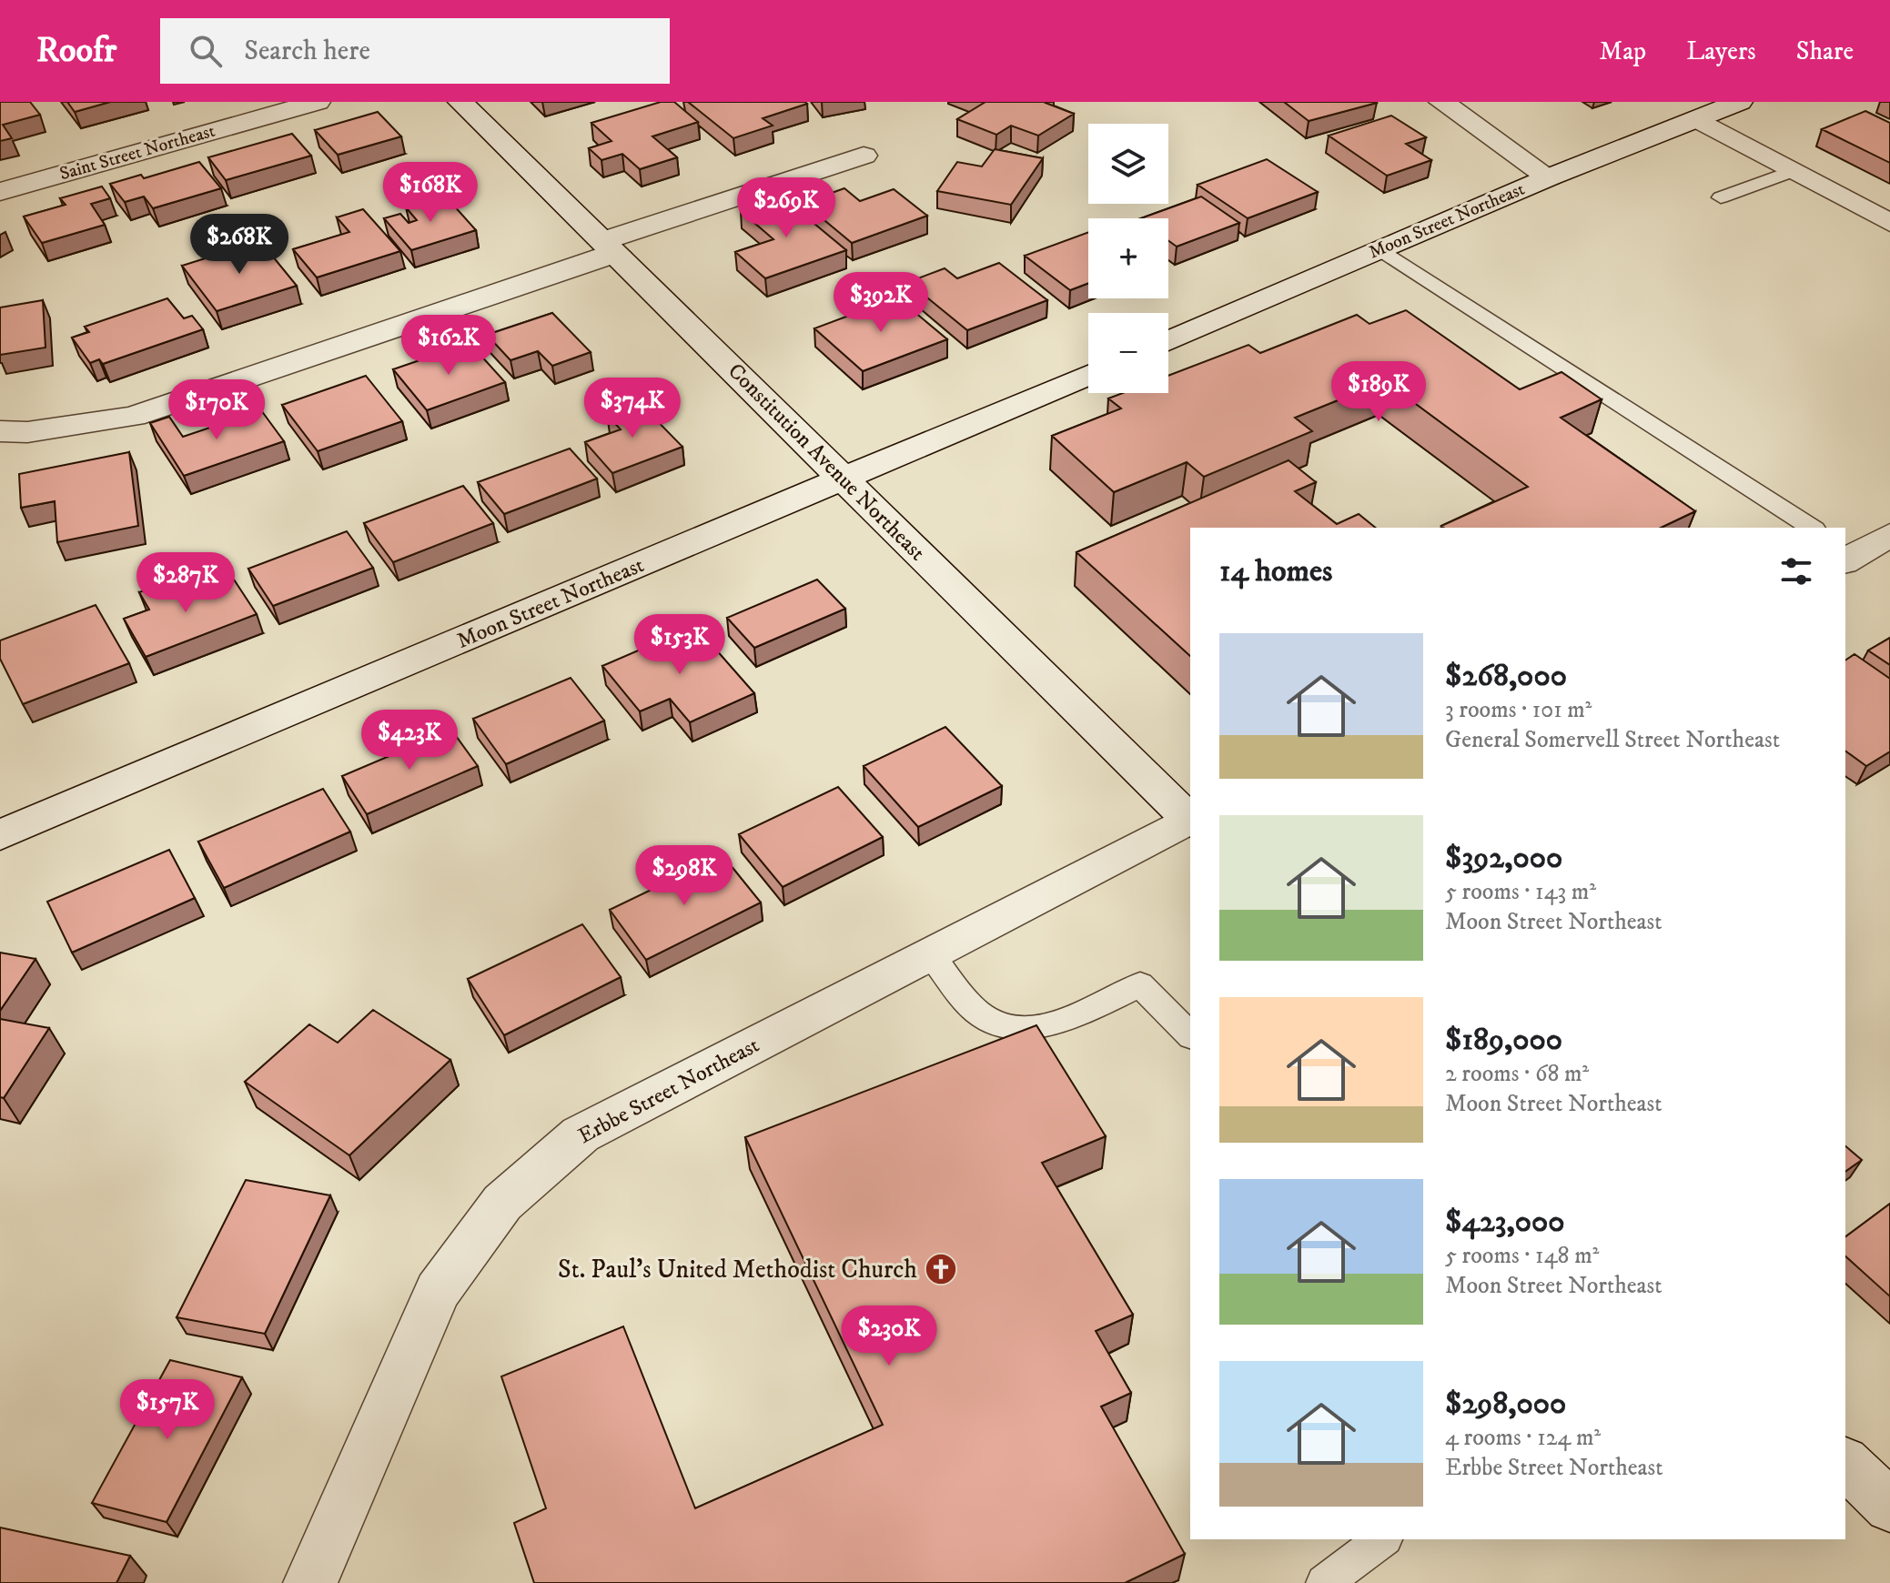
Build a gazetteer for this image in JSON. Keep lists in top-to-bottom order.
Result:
{
  "streets": {
    "street": [
      "Saint Street Northeast",
      "Moon Street Northeast",
      "Constitution Avenue Northeast",
      "Erbbe Street Northeast"
    ]
  },
  "crossings": [
    ["Moon Street Northeast", "Constitution Avenue Northeast"],
    ["Constitution Avenue Northeast", "Erbbe Street Northeast"]
  ],
  "places": {
    "church": ["St. Paul's United Methodist Church"]
  },
  "page": {
    "header": "Roofr",
    "search": "Search here",
    "nav": ["Map", "Layers", "Share"],
    "map_buttons": ["+", "−"],
    "price": [
      "$168K",
      "$269K",
      "$268K",
      "$392K",
      "$162K",
      "$189K",
      "$374K",
      "$170K",
      "$287K",
      "$153K",
      "$423K",
      "$298K",
      "$230K",
      "$157K"
    ],
    "heading": "14 homes",
    "list": [
      {
        "name": "$268,000",
        "note": "3 rooms · 101 m² · General Somervell Street Northeast"
      },
      {
        "name": "$392,000",
        "note": "5 rooms · 143 m² · Moon Street Northeast"
      },
      {
        "name": "$189,000",
        "note": "2 rooms · 68 m² · Moon Street Northeast"
      },
      {
        "name": "$423,000",
        "note": "5 rooms · 148 m² · Moon Street Northeast"
      },
      {
        "name": "$298,000",
        "note": "4 rooms · 124 m² · Erbbe Street Northeast"
      }
    ]
  }
}
